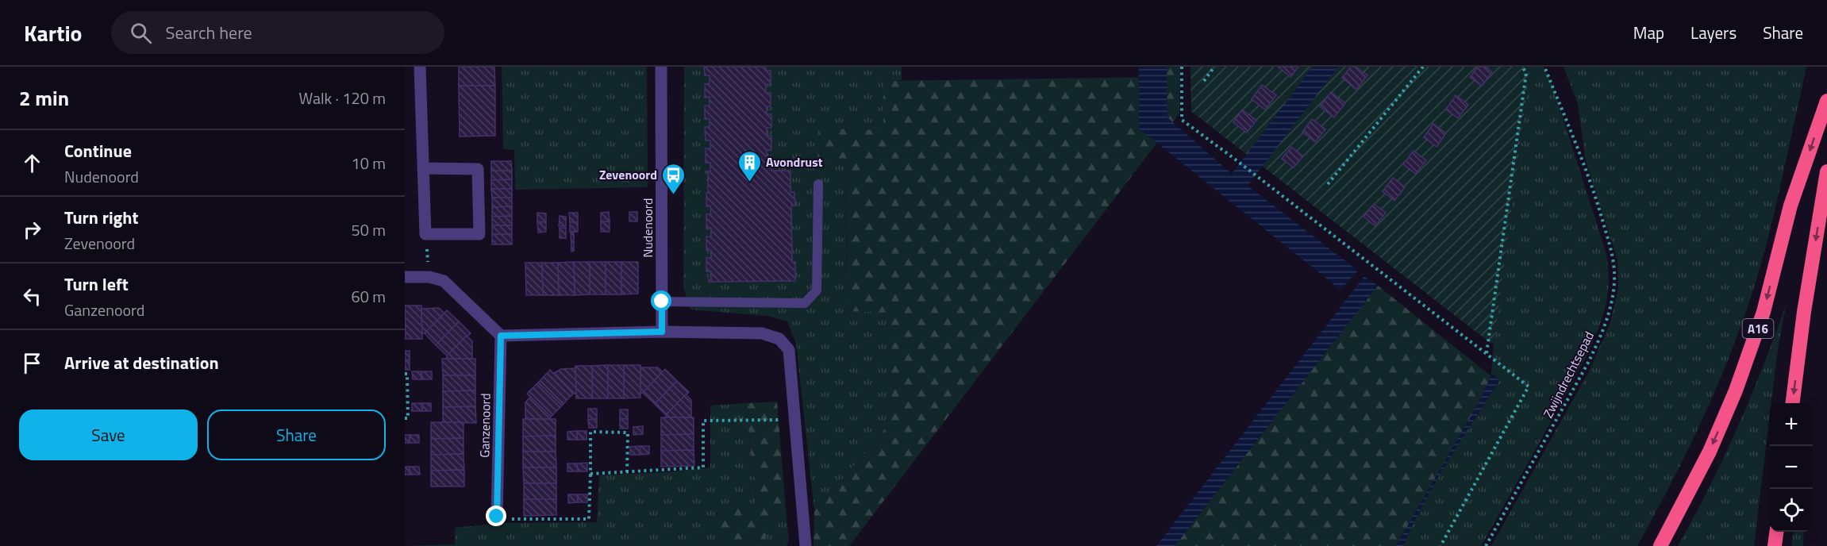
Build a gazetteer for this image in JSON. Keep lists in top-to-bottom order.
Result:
{
  "streets": {
    "highway": ["A16"],
    "street": ["Nudenoord", "Ganzenoord"],
    "path": ["Zwijndrechtsepad"]
  },
  "places": {
    "building": ["Avondrust"],
    "bus stop": ["Zevenoord"]
  },
  "page": {
    "header": "Kartio",
    "search": "Search here",
    "nav": ["Map", "Layers", "Share"],
    "heading": ["2 min", "Walk · 120 m"],
    "list": [
      ["Continue", "Nudenoord", "10 m"],
      ["Turn right", "Zevenoord", "50 m"],
      ["Turn left", "Ganzenoord", "60 m"],
      "Arrive at destination"
    ],
    "buttons": ["Save", "Share"],
    "map_buttons": ["+", "−"]
  }
}
